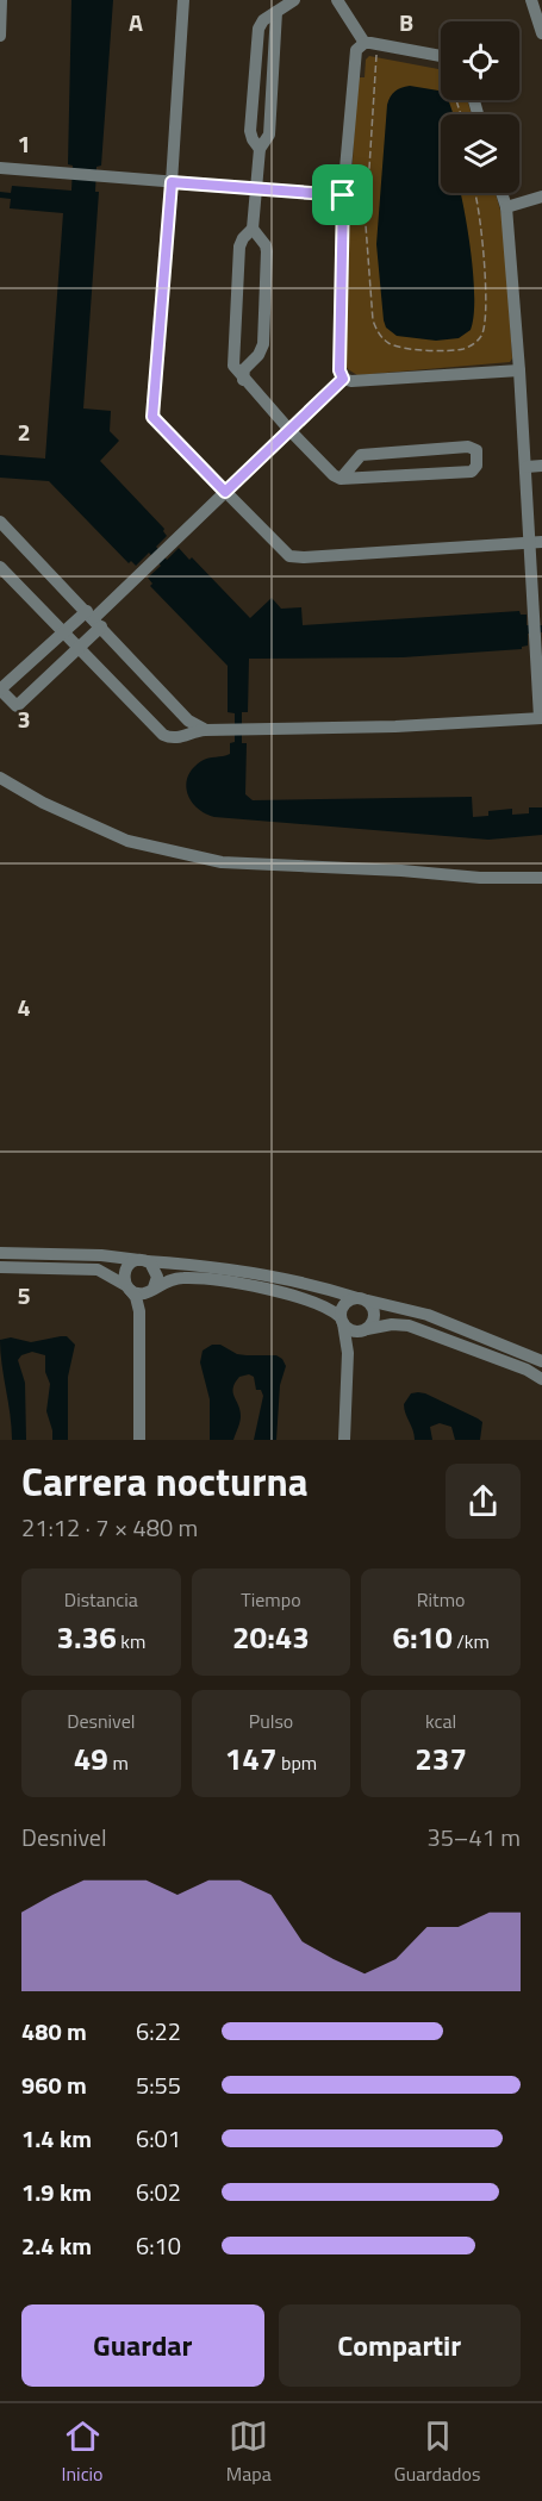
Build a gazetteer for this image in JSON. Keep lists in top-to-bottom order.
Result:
{
  "page": {
    "heading": ["Carrera nocturna", "21:12 · 7 × 480 m"],
    "stats": [
      ["Distancia", "3.36 km"],
      ["Tiempo", "20:43"],
      ["Ritmo", "6:10 /km"],
      ["Desnivel", "49 m"],
      ["Pulso", "147 bpm"],
      ["kcal", "237"]
    ],
    "chart": ["Desnivel", "35–41 m"],
    "list": [
      {
        "name": "480 m",
        "note": "6:22"
      },
      {
        "name": "960 m",
        "note": "5:55"
      },
      {
        "name": "1.4 km",
        "note": "6:01"
      },
      {
        "name": "1.9 km",
        "note": "6:02"
      },
      {
        "name": "2.4 km",
        "note": "6:10"
      }
    ],
    "buttons": ["Guardar", "Compartir"],
    "tabs": ["Inicio", "Mapa", "Guardados"]
  },
  "grid": {
    "columns": ["A", "B"],
    "rows": [
      "1",
      "2",
      "3",
      "4",
      "5"
    ]
  }
}
